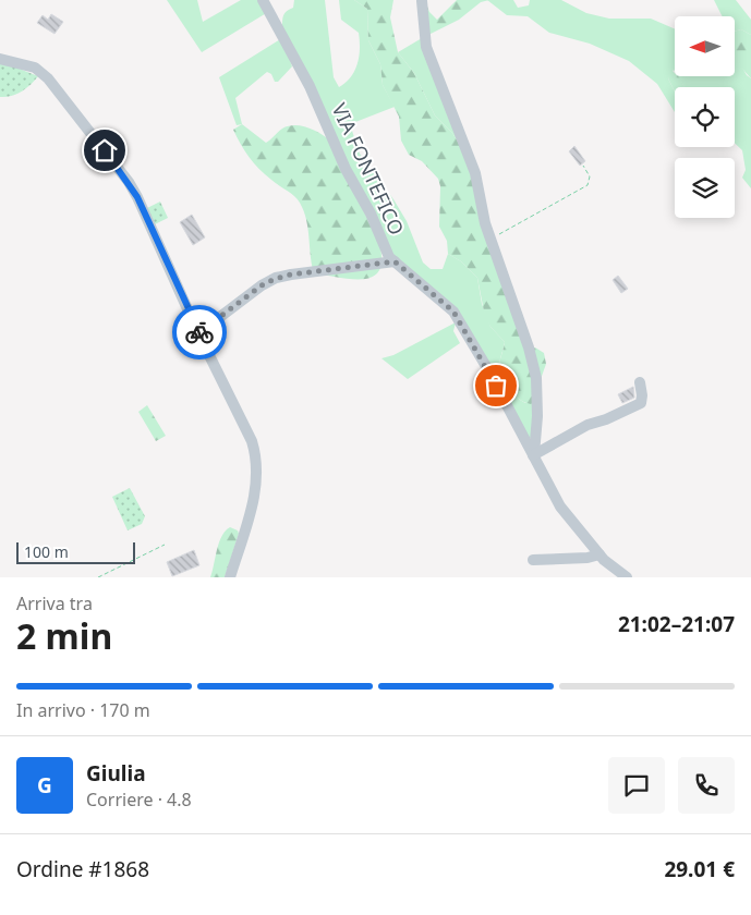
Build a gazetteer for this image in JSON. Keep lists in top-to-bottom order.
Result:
{
  "streets": {
    "street": ["VIA FONTEFICO"]
  },
  "scale_bar": "100 m",
  "north": "left",
  "page": {
    "scale": "100 m",
    "heading": ["2 min", "Arriva tra", "21:02–21:07"],
    "panel": [
      "Giulia",
      "Corriere · 4.8",
      "Ordine #1868",
      "29.01 €"
    ],
    "bar": "In arrivo · 170 m",
    "round": "G"
  }
}
